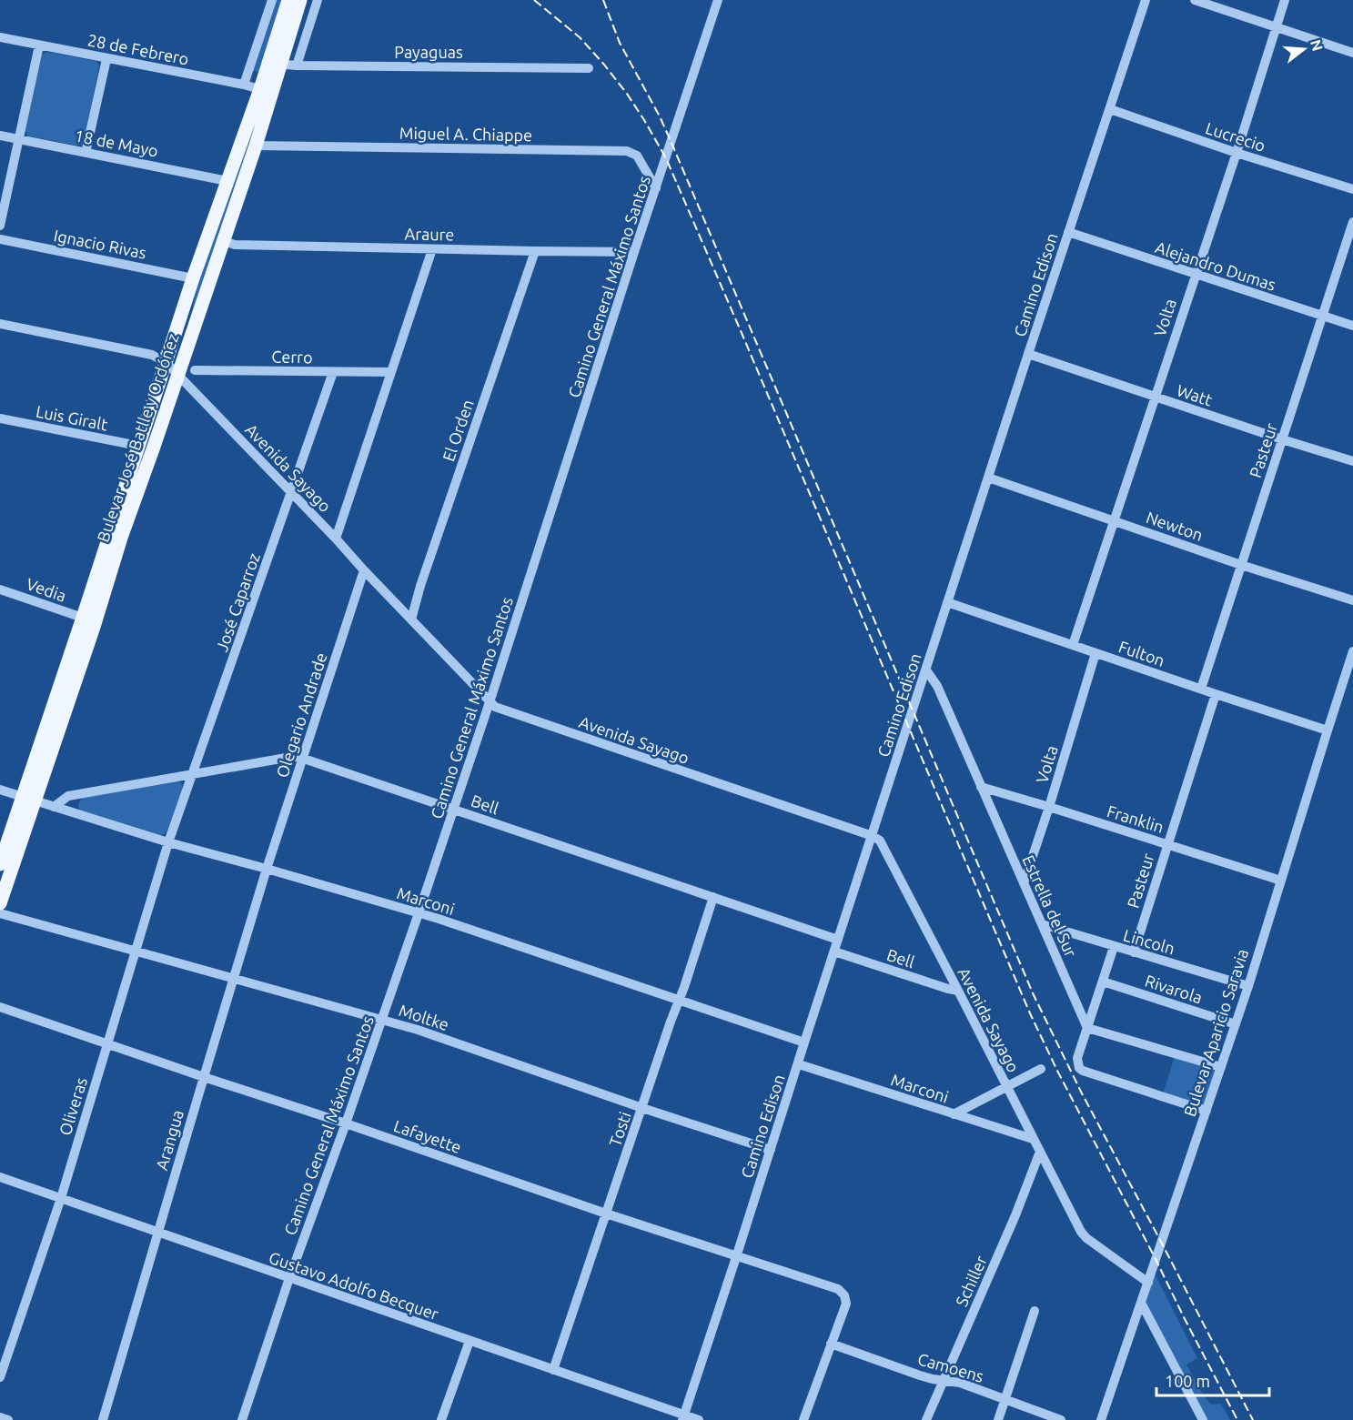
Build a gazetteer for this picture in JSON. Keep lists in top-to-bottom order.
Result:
{
  "streets": {
    "main road": ["Bulevar José Batlle y Ordóñez"],
    "street": [
      "28 de Febrero",
      "Payaguas",
      "Miguel A. Chiappe",
      "Lucrecio",
      "18 de Mayo",
      "Araure",
      "Ignacio Rivas",
      "Alejandro Dumas",
      "Camino Edison",
      "Camino General Máximo Santos",
      "Volta",
      "Cerro",
      "Watt",
      "Luis Giralt",
      "El Orden",
      "Pasteur",
      "Avenida Sayago",
      "Newton",
      "Vedia",
      "José Caparroz",
      "Fulton",
      "Olegario Andrade",
      "Bell",
      "Franklin",
      "Marconi",
      "Estrella del Sur",
      "Lincoln",
      "Rivarola",
      "Moltke",
      "Bulevar Aparicio Saravia",
      "Oliveras",
      "Tosti",
      "Lafayette",
      "Arangua",
      "Schiller",
      "Gustavo Adolfo Becquer",
      "Camoens"
    ]
  },
  "crossings": [
    ["28 de Febrero", "Bulevar José Batlle y Ordóñez"],
    ["Payaguas", "Bulevar José Batlle y Ordóñez"],
    ["Miguel A. Chiappe", "Camino General Máximo Santos"],
    ["Miguel A. Chiappe", "Bulevar José Batlle y Ordóñez"],
    ["Lucrecio", "Camino Edison"],
    ["Lucrecio", "Volta"],
    ["18 de Mayo", "Bulevar José Batlle y Ordóñez"],
    ["Araure", "Camino General Máximo Santos"],
    ["Araure", "El Orden"],
    ["Araure", "Bulevar José Batlle y Ordóñez"],
    ["Ignacio Rivas", "Bulevar José Batlle y Ordóñez"],
    ["Alejandro Dumas", "Camino Edison"],
    ["Alejandro Dumas", "Volta"],
    ["Alejandro Dumas", "Pasteur"],
    ["Camino Edison", "Watt"],
    ["Camino Edison", "Avenida Sayago"],
    ["Camino Edison", "Newton"],
    ["Camino Edison", "Fulton"],
    ["Camino Edison", "Bell"],
    ["Camino Edison", "Marconi"],
    ["Camino Edison", "Estrella del Sur"],
    ["Camino Edison", "Moltke"],
    ["Camino Edison", "Lafayette"],
    ["Camino Edison", "Gustavo Adolfo Becquer"],
    ["Camino General Máximo Santos", "Avenida Sayago"],
    ["Camino General Máximo Santos", "Bell"],
    ["Camino General Máximo Santos", "Marconi"],
    ["Camino General Máximo Santos", "Moltke"],
    ["Camino General Máximo Santos", "Lafayette"],
    ["Camino General Máximo Santos", "Gustavo Adolfo Becquer"],
    ["Volta", "Watt"],
    ["Volta", "Newton"],
    ["Volta", "Fulton"],
    ["Volta", "Franklin"],
    ["Volta", "Estrella del Sur"],
    ["Cerro", "José Caparroz"],
    ["Watt", "Pasteur"],
    ["Luis Giralt", "Bulevar José Batlle y Ordóñez"],
    ["El Orden", "Avenida Sayago"],
    ["Bulevar José Batlle y Ordóñez", "Avenida Sayago"],
    ["Bulevar José Batlle y Ordóñez", "Vedia"],
    ["Bulevar José Batlle y Ordóñez", "Marconi"],
    ["Pasteur", "Newton"],
    ["Pasteur", "Fulton"],
    ["Pasteur", "Franklin"],
    ["Pasteur", "Lincoln"],
    ["Avenida Sayago", "José Caparroz"],
    ["Avenida Sayago", "Olegario Andrade"],
    ["Avenida Sayago", "Bell"],
    ["Avenida Sayago", "Marconi"],
    ["Avenida Sayago", "Bulevar Aparicio Saravia"],
    ["Avenida Sayago", "Schiller"],
    ["José Caparroz", "Bell"],
    ["José Caparroz", "Marconi"],
    ["José Caparroz", "Oliveras"],
    ["Fulton", "Bulevar Aparicio Saravia"],
    ["Olegario Andrade", "Bell"],
    ["Olegario Andrade", "Marconi"],
    ["Olegario Andrade", "Arangua"],
    ["Bell", "Marconi"],
    ["Bell", "Tosti"],
    ["Franklin", "Estrella del Sur"],
    ["Franklin", "Bulevar Aparicio Saravia"],
    ["Marconi", "Oliveras"],
    ["Marconi", "Tosti"],
    ["Marconi", "Arangua"],
    ["Estrella del Sur", "Lincoln"],
    ["Lincoln", "Bulevar Aparicio Saravia"],
    ["Rivarola", "Bulevar Aparicio Saravia"],
    ["Moltke", "Oliveras"],
    ["Moltke", "Tosti"],
    ["Moltke", "Arangua"],
    ["Oliveras", "Lafayette"],
    ["Oliveras", "Gustavo Adolfo Becquer"],
    ["Tosti", "Lafayette"],
    ["Tosti", "Gustavo Adolfo Becquer"],
    ["Lafayette", "Arangua"],
    ["Lafayette", "Camoens"],
    ["Arangua", "Gustavo Adolfo Becquer"],
    ["Schiller", "Camoens"]
  ],
  "scale_bar": "100 m",
  "north": "right"
}
